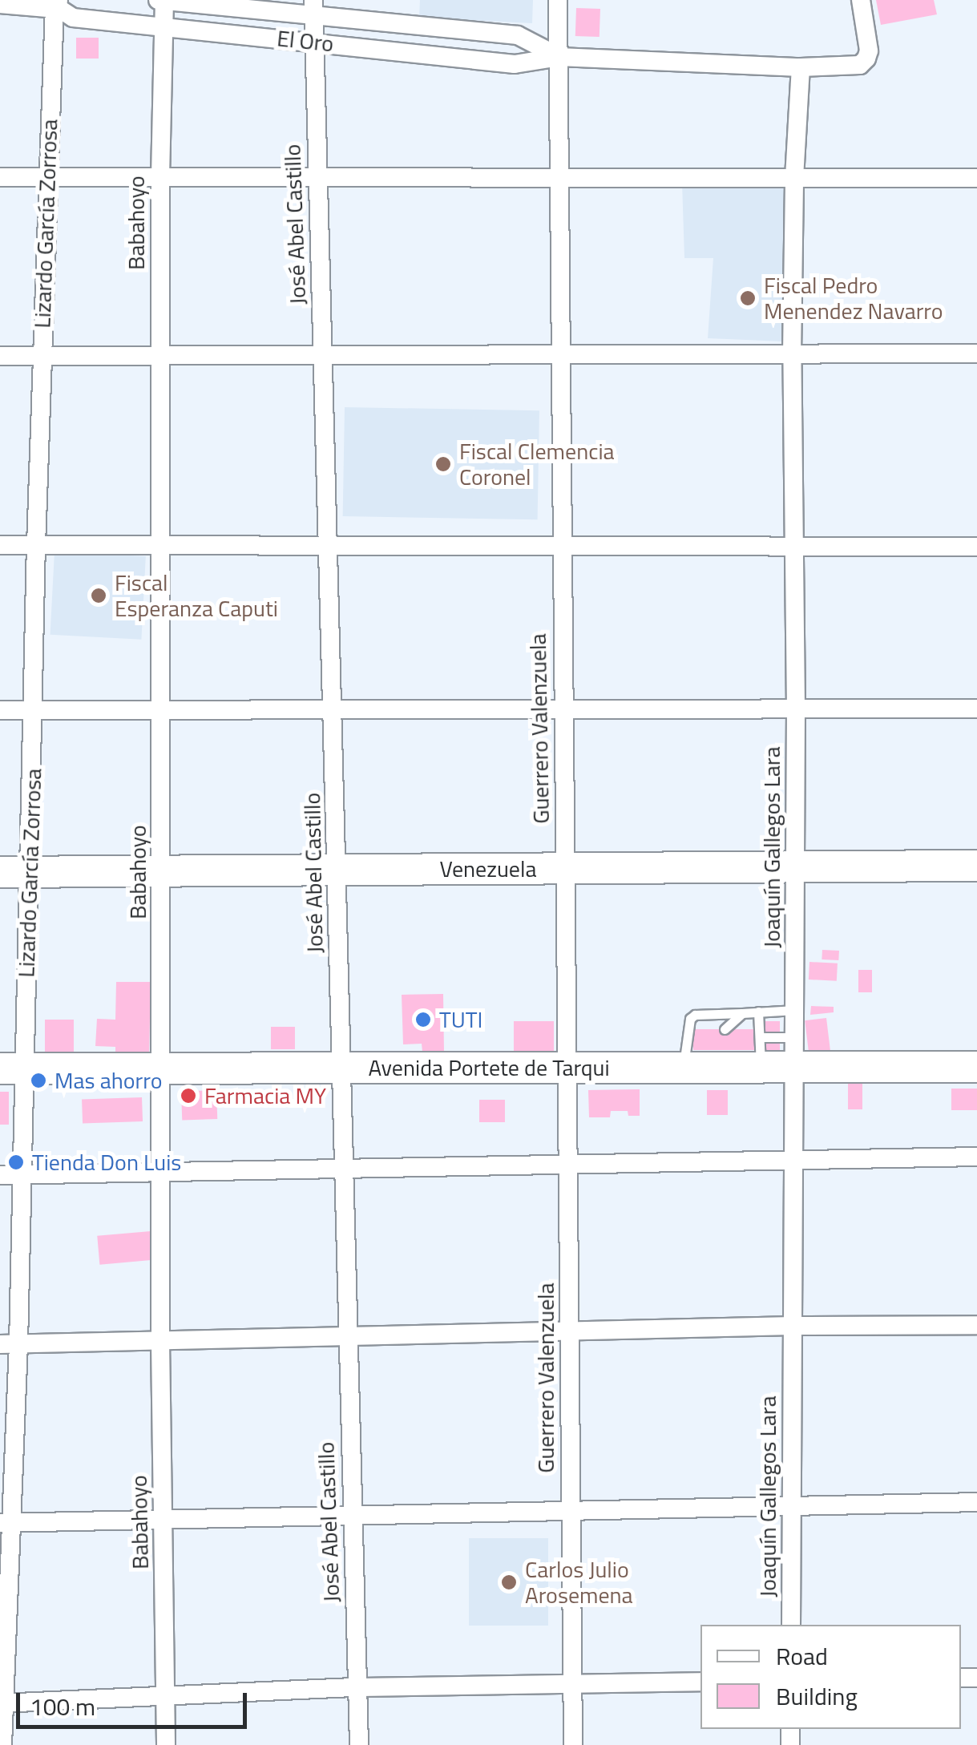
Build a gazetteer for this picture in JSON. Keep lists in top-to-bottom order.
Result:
{
  "streets": {
    "main road": ["Venezuela", "Avenida Portete de Tarqui"],
    "street": [
      "El Oro",
      "Babahoyo",
      "Lizardo García Zorrosa",
      "José Abel Castillo",
      "Guerrero Valenzuela",
      "Joaquín Gallegos Lara"
    ]
  },
  "crossings": [
    ["El Oro", "Babahoyo"],
    ["El Oro", "Lizardo García Zorrosa"],
    ["El Oro", "José Abel Castillo"],
    ["El Oro", "Guerrero Valenzuela"],
    ["El Oro", "Joaquín Gallegos Lara"],
    ["Babahoyo", "Venezuela"],
    ["Babahoyo", "Avenida Portete de Tarqui"],
    ["Lizardo García Zorrosa", "Venezuela"],
    ["Lizardo García Zorrosa", "Avenida Portete de Tarqui"],
    ["José Abel Castillo", "Venezuela"],
    ["José Abel Castillo", "Avenida Portete de Tarqui"],
    ["Guerrero Valenzuela", "Venezuela"],
    ["Guerrero Valenzuela", "Avenida Portete de Tarqui"],
    ["Joaquín Gallegos Lara", "Venezuela"],
    ["Joaquín Gallegos Lara", "Avenida Portete de Tarqui"]
  ],
  "places": [
    "Fiscal Pedro Menendez Navarro",
    "Fiscal Clemencia Coronel",
    "Fiscal Esperanza Caputi",
    "TUTI",
    "Mas ahorro",
    "Farmacia MY",
    "Tienda Don Luis",
    "Carlos Julio Arosemena"
  ],
  "legend": ["Road", "Building"],
  "scale_bar": "100 m"
}
